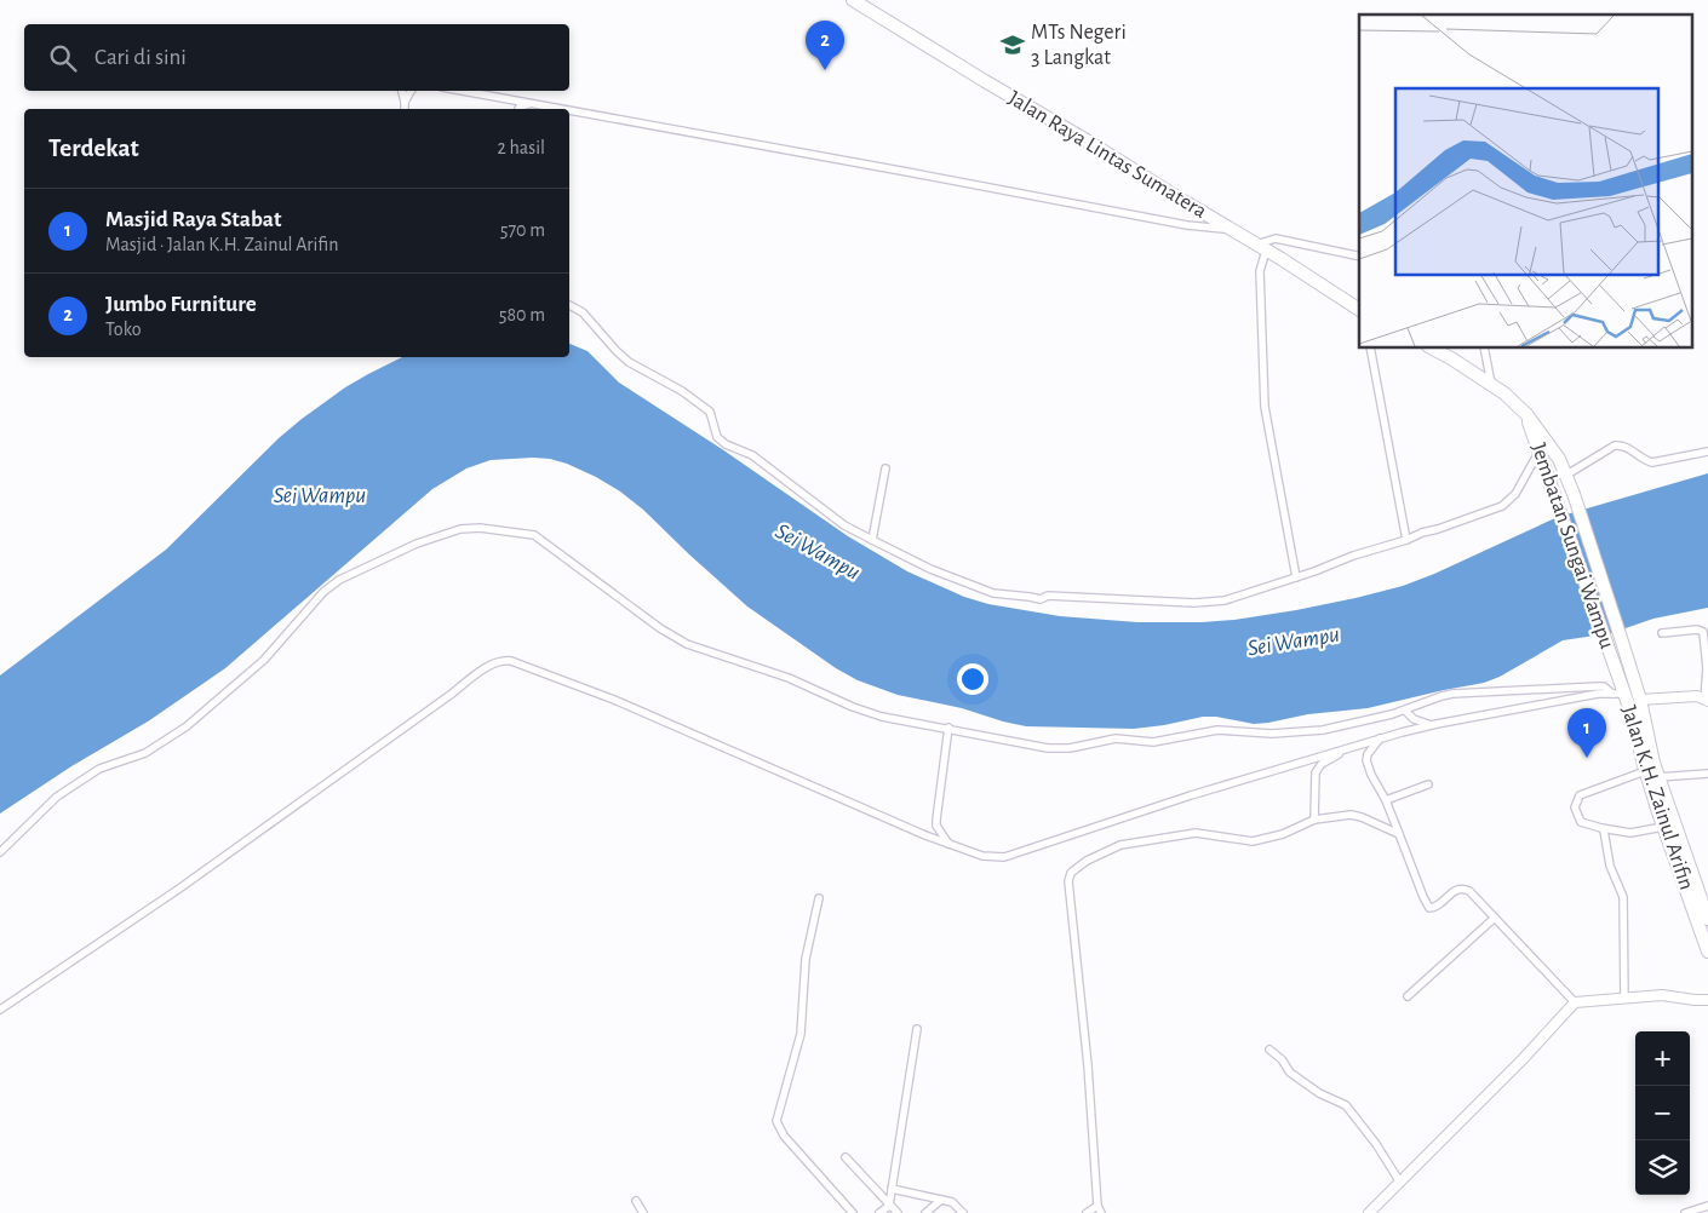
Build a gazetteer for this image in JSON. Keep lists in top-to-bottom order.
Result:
{
  "streets": {
    "highway": ["Jalan Raya Lintas Sumatera", "Jembatan Sungai Wampu", "Jalan K.H. Zainul Arifin"]
  },
  "crossings": [
    ["Jembatan Sungai Wampu", "Jalan K.H. Zainul Arifin"]
  ],
  "water": ["Sei Wampu"],
  "places": {
    "school or university": ["MTs Negeri 3 Langkat"]
  },
  "page": {
    "pins": ["2", "1"],
    "search": "Cari di sini",
    "heading": ["Terdekat", "2 hasil"],
    "list": [
      {
        "mark": "1",
        "name": "Masjid Raya Stabat",
        "note": "Masjid · Jalan K.H. Zainul Arifin",
        "value": "570 m"
      },
      {
        "mark": "2",
        "name": "Jumbo Furniture",
        "note": "Toko",
        "value": "580 m"
      }
    ],
    "map_buttons": ["+", "−"]
  }
}
